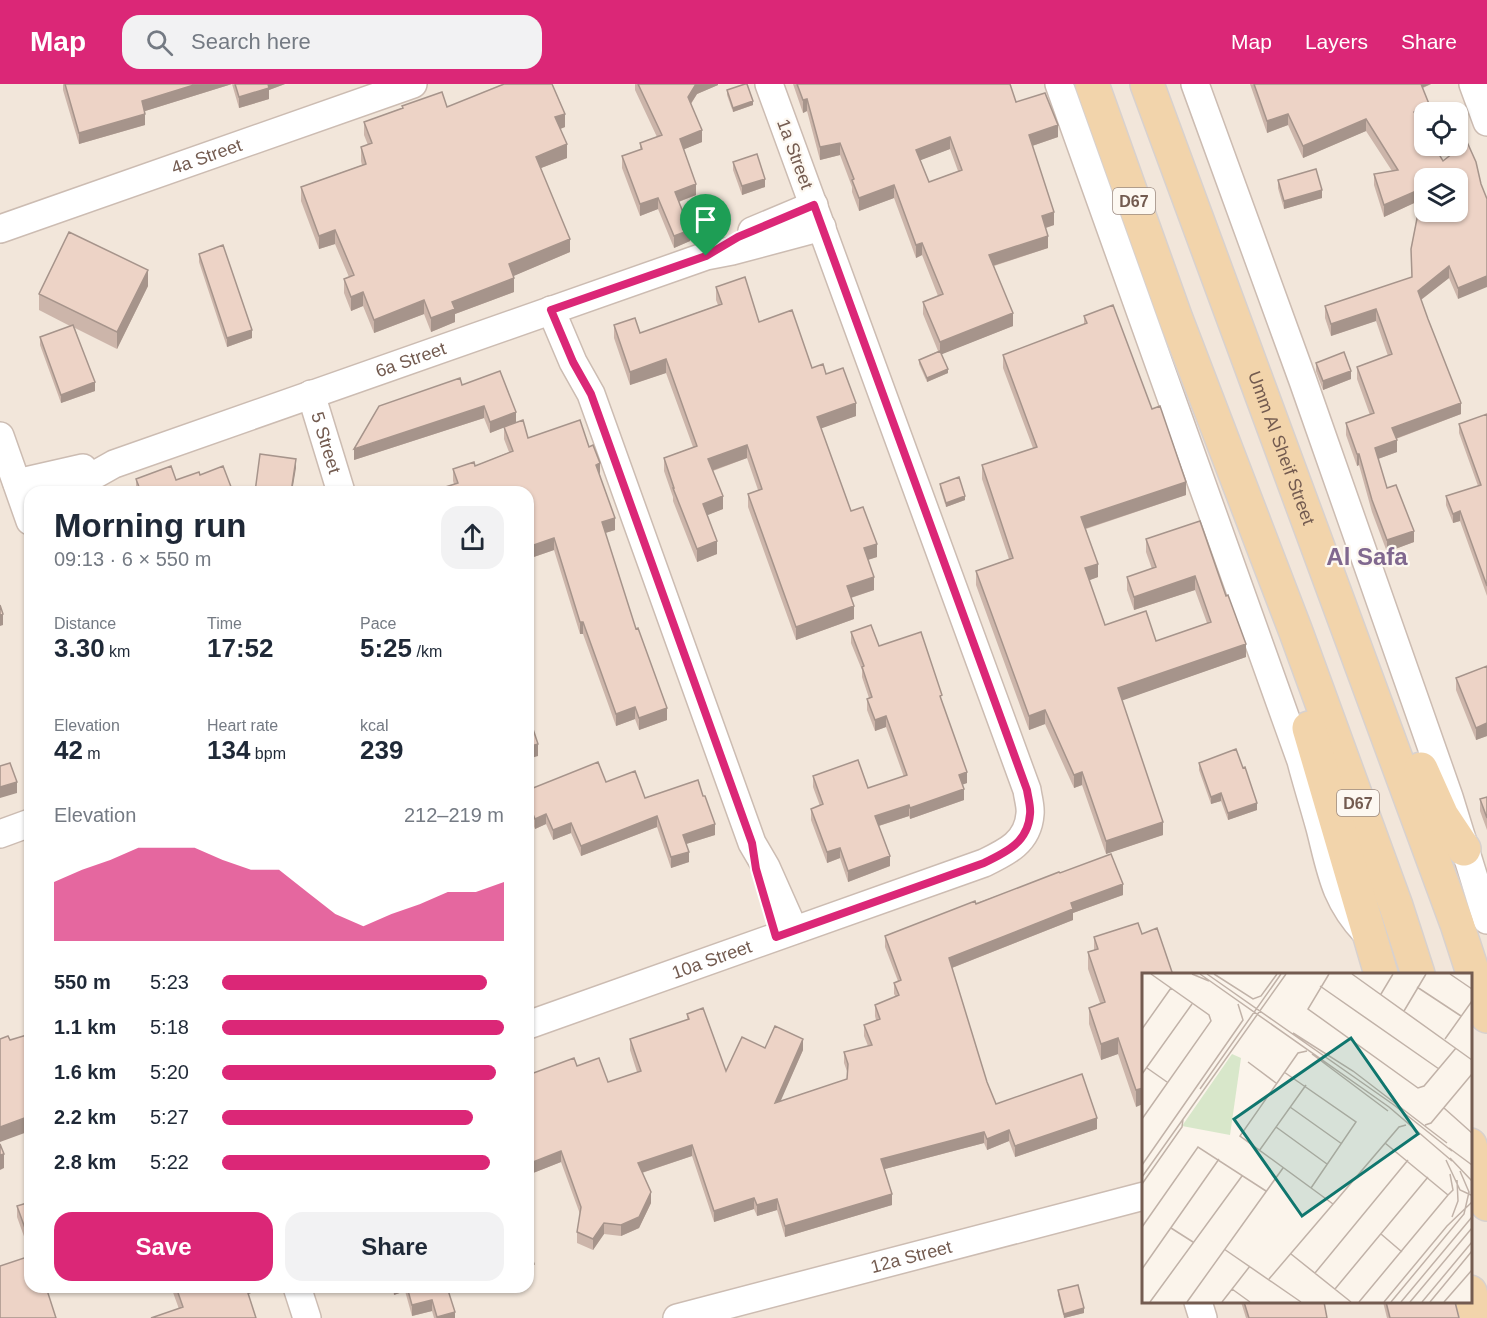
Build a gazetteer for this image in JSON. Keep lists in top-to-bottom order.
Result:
{
  "streets": {
    "main road": ["D67", "Umm Al Sheif Street"],
    "street": [
      "1a Street",
      "4a Street",
      "6a Street",
      "5 Street",
      "10a Street",
      "12a Street"
    ]
  },
  "crossings": [
    ["1a Street", "6a Street"],
    ["1a Street", "10a Street"],
    ["6a Street", "5 Street"]
  ],
  "districts": ["Al Safa"],
  "page": {
    "header": "Map",
    "search": "Search here",
    "nav": ["Map", "Layers", "Share"],
    "heading": ["Morning run", "09:13 · 6 × 550 m"],
    "stats": [
      ["Distance", "3.30 km"],
      ["Time", "17:52"],
      ["Pace", "5:25 /km"],
      ["Elevation", "42 m"],
      ["Heart rate", "134 bpm"],
      ["kcal", "239"]
    ],
    "chart": ["Elevation", "212–219 m"],
    "list": [
      {
        "name": "550 m",
        "note": "5:23"
      },
      {
        "name": "1.1 km",
        "note": "5:18"
      },
      {
        "name": "1.6 km",
        "note": "5:20"
      },
      {
        "name": "2.2 km",
        "note": "5:27"
      },
      {
        "name": "2.8 km",
        "note": "5:22"
      }
    ],
    "buttons": ["Save", "Share"]
  }
}
